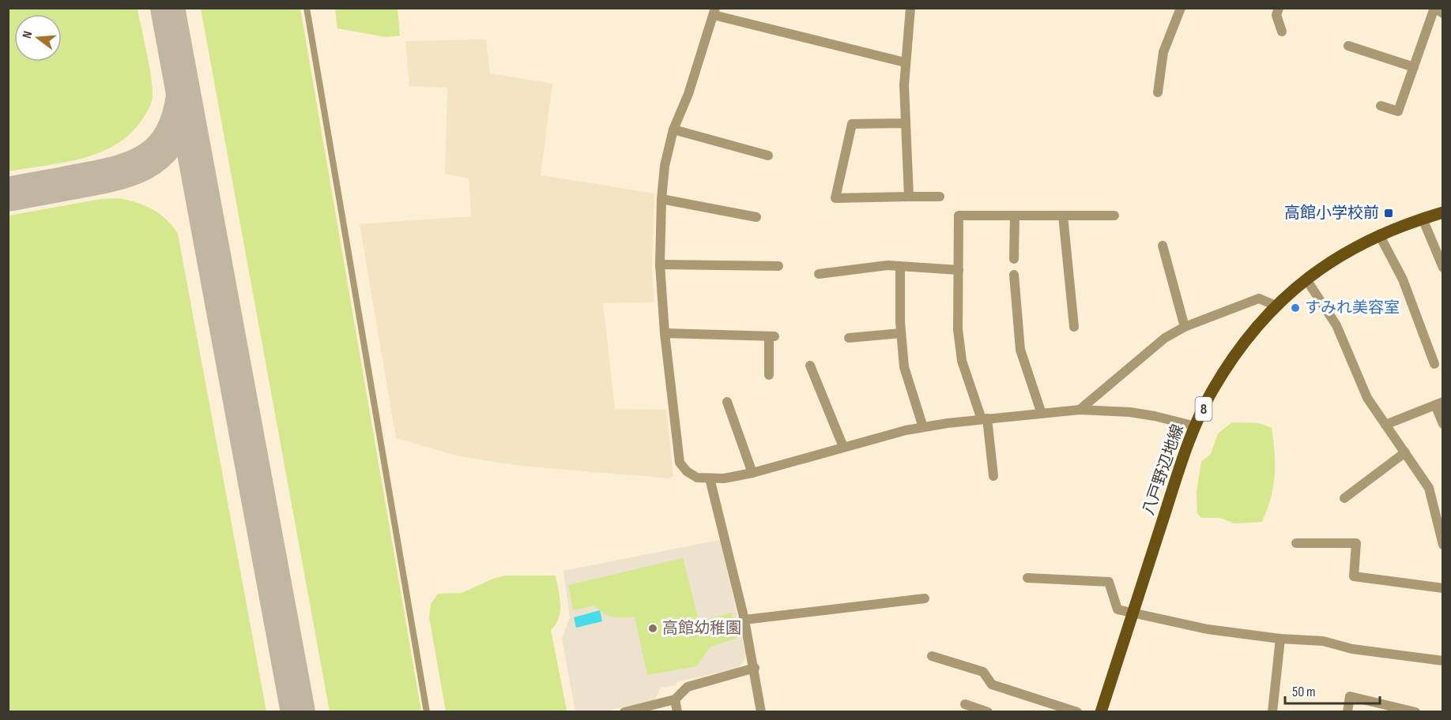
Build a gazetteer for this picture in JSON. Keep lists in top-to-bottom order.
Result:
{
  "streets": {
    "main road": ["8", "八戸野辺地線"]
  },
  "places": {
    "transit": ["高館小学校前"],
    "other": ["すみれ美容室", "高館幼稚園"]
  },
  "scale_bar": "50 m",
  "north": "left"
}
